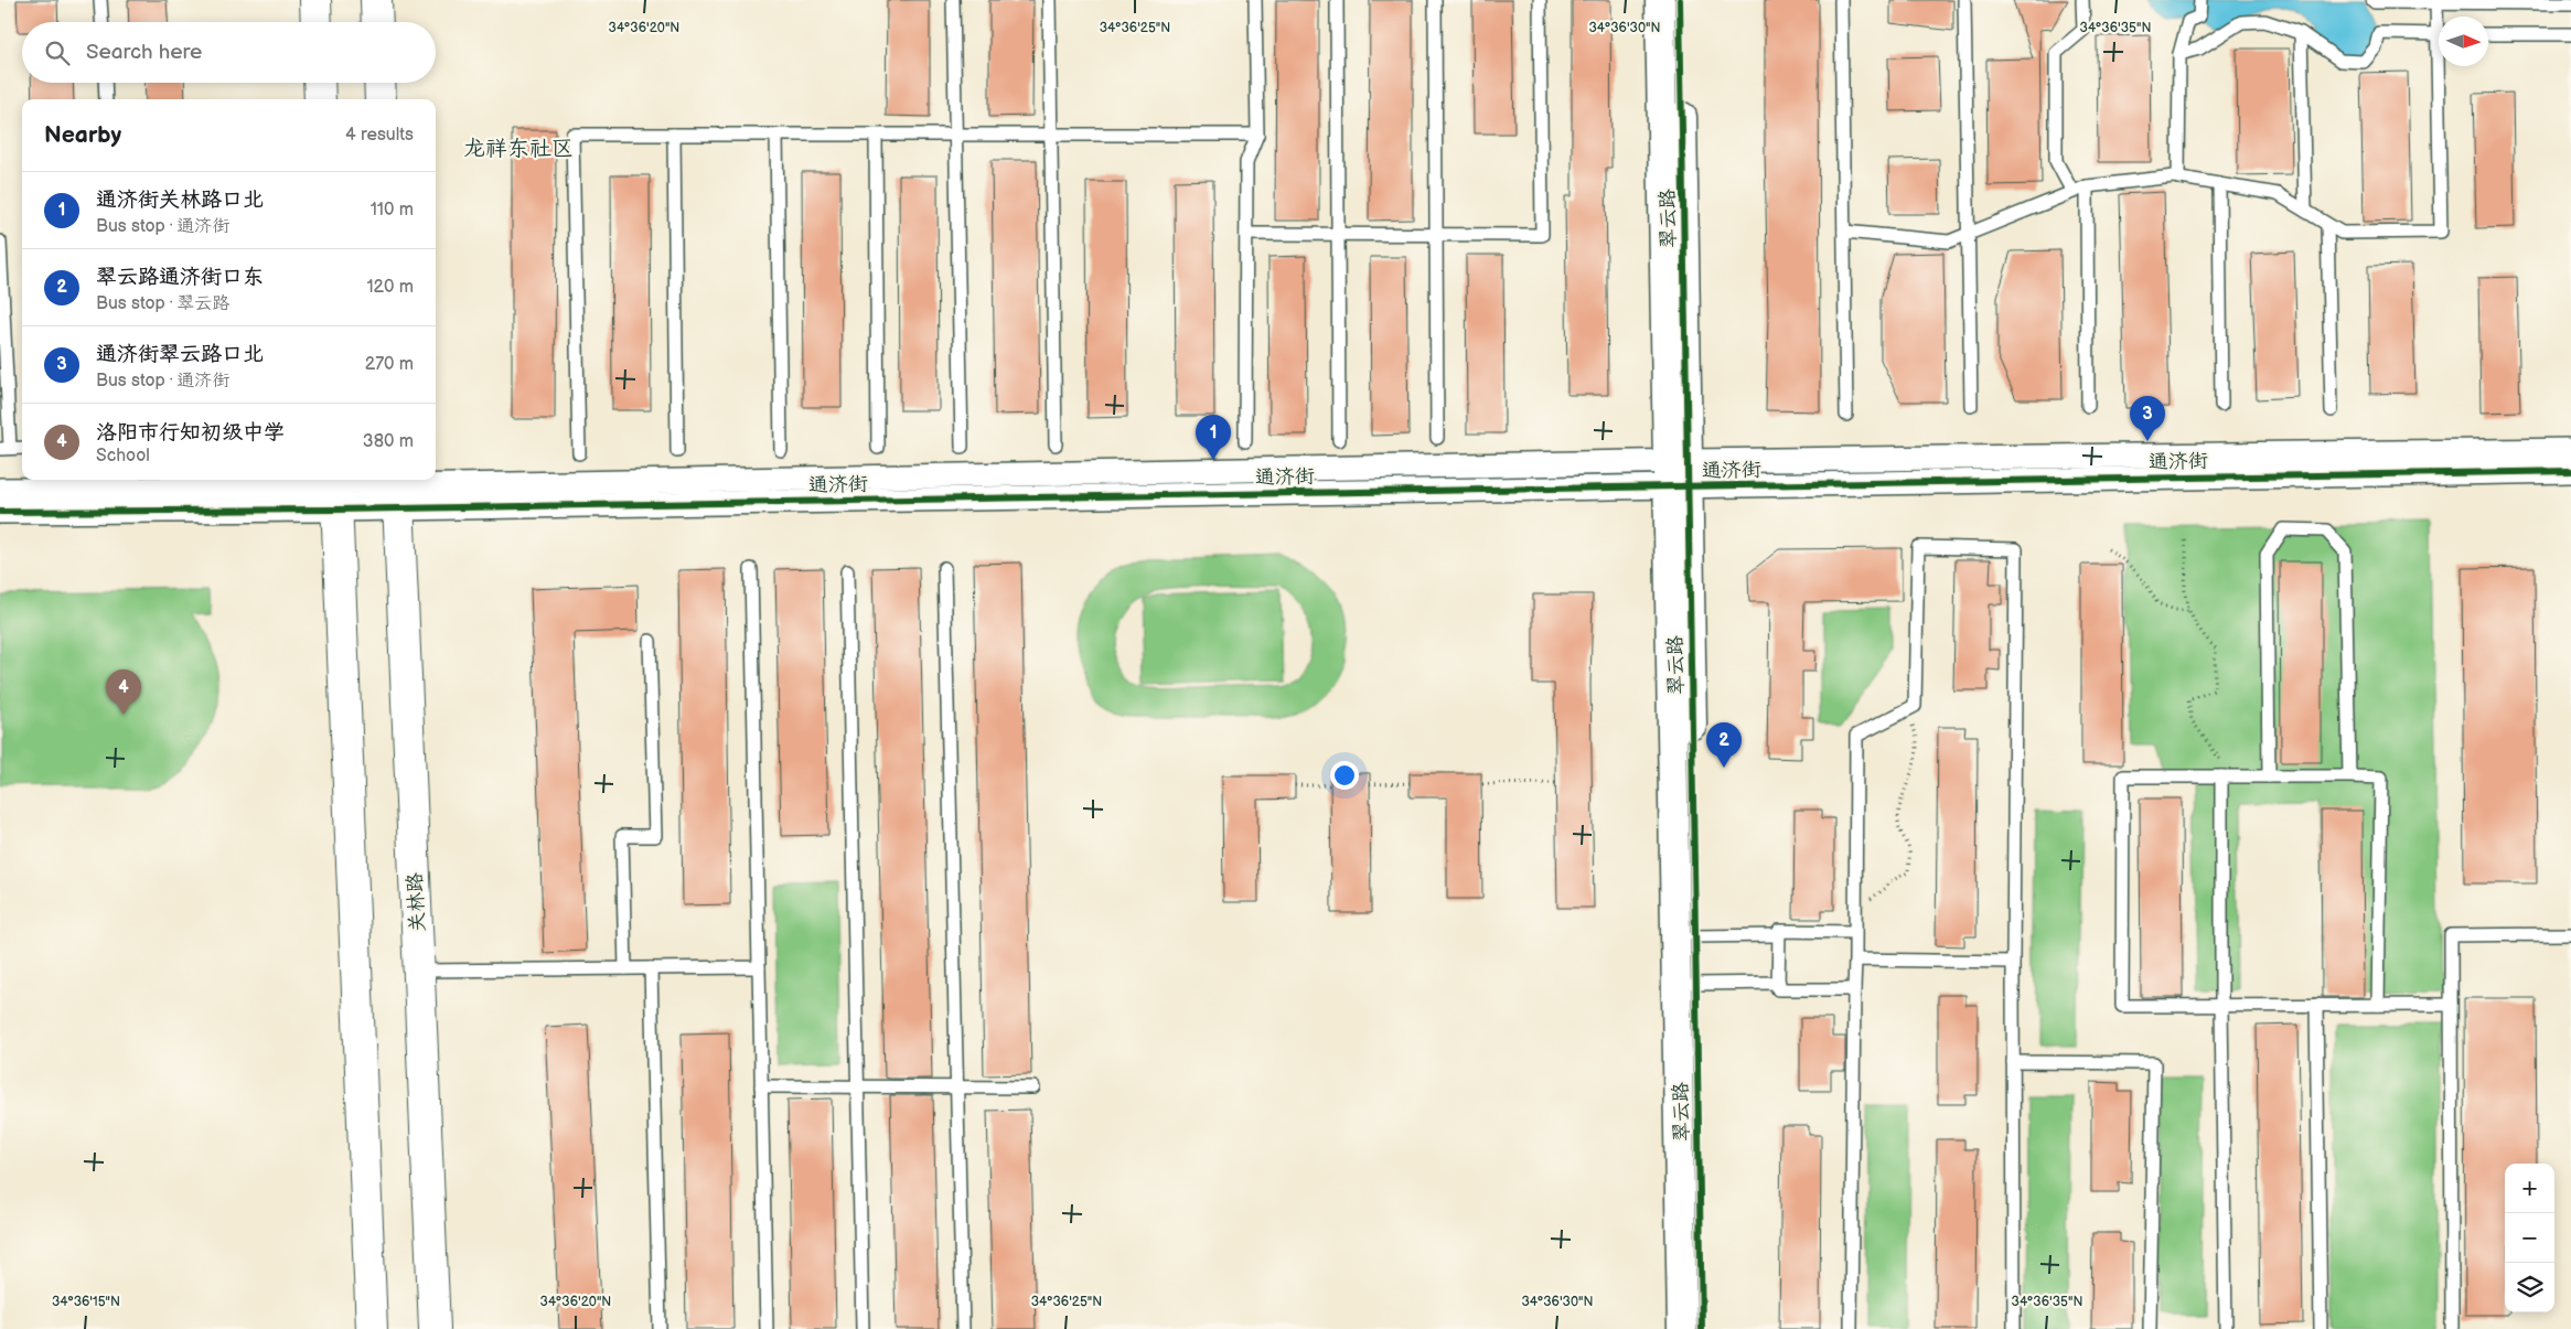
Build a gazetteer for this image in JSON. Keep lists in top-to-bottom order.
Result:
{
  "streets": {
    "main road": ["关林路"],
    "street": ["翠云路", "通济街"]
  },
  "crossings": [
    ["翠云路", "通济街"],
    ["通济街", "关林路"]
  ],
  "districts": ["龙祥东社区"],
  "north": "right",
  "page": {
    "search": "Search here",
    "heading": ["Nearby", "4 results"],
    "list": [
      {
        "mark": "1",
        "name": "通济街关林路口北",
        "note": "Bus stop · 通济街",
        "value": "110 m"
      },
      {
        "mark": "2",
        "name": "翠云路通济街口东",
        "note": "Bus stop · 翠云路",
        "value": "120 m"
      },
      {
        "mark": "3",
        "name": "通济街翠云路口北",
        "note": "Bus stop · 通济街",
        "value": "270 m"
      },
      {
        "mark": "4",
        "name": "洛阳市行知初级中学",
        "note": "School",
        "value": "380 m"
      }
    ],
    "pins": [
      "3",
      "1",
      "4",
      "2"
    ],
    "map_buttons": ["+", "−"]
  },
  "coordinates": [
    "34°36'20\"N",
    "34°36'25\"N",
    "34°36'30\"N",
    "34°36'35\"N",
    "34°36'15\"N"
  ]
}
